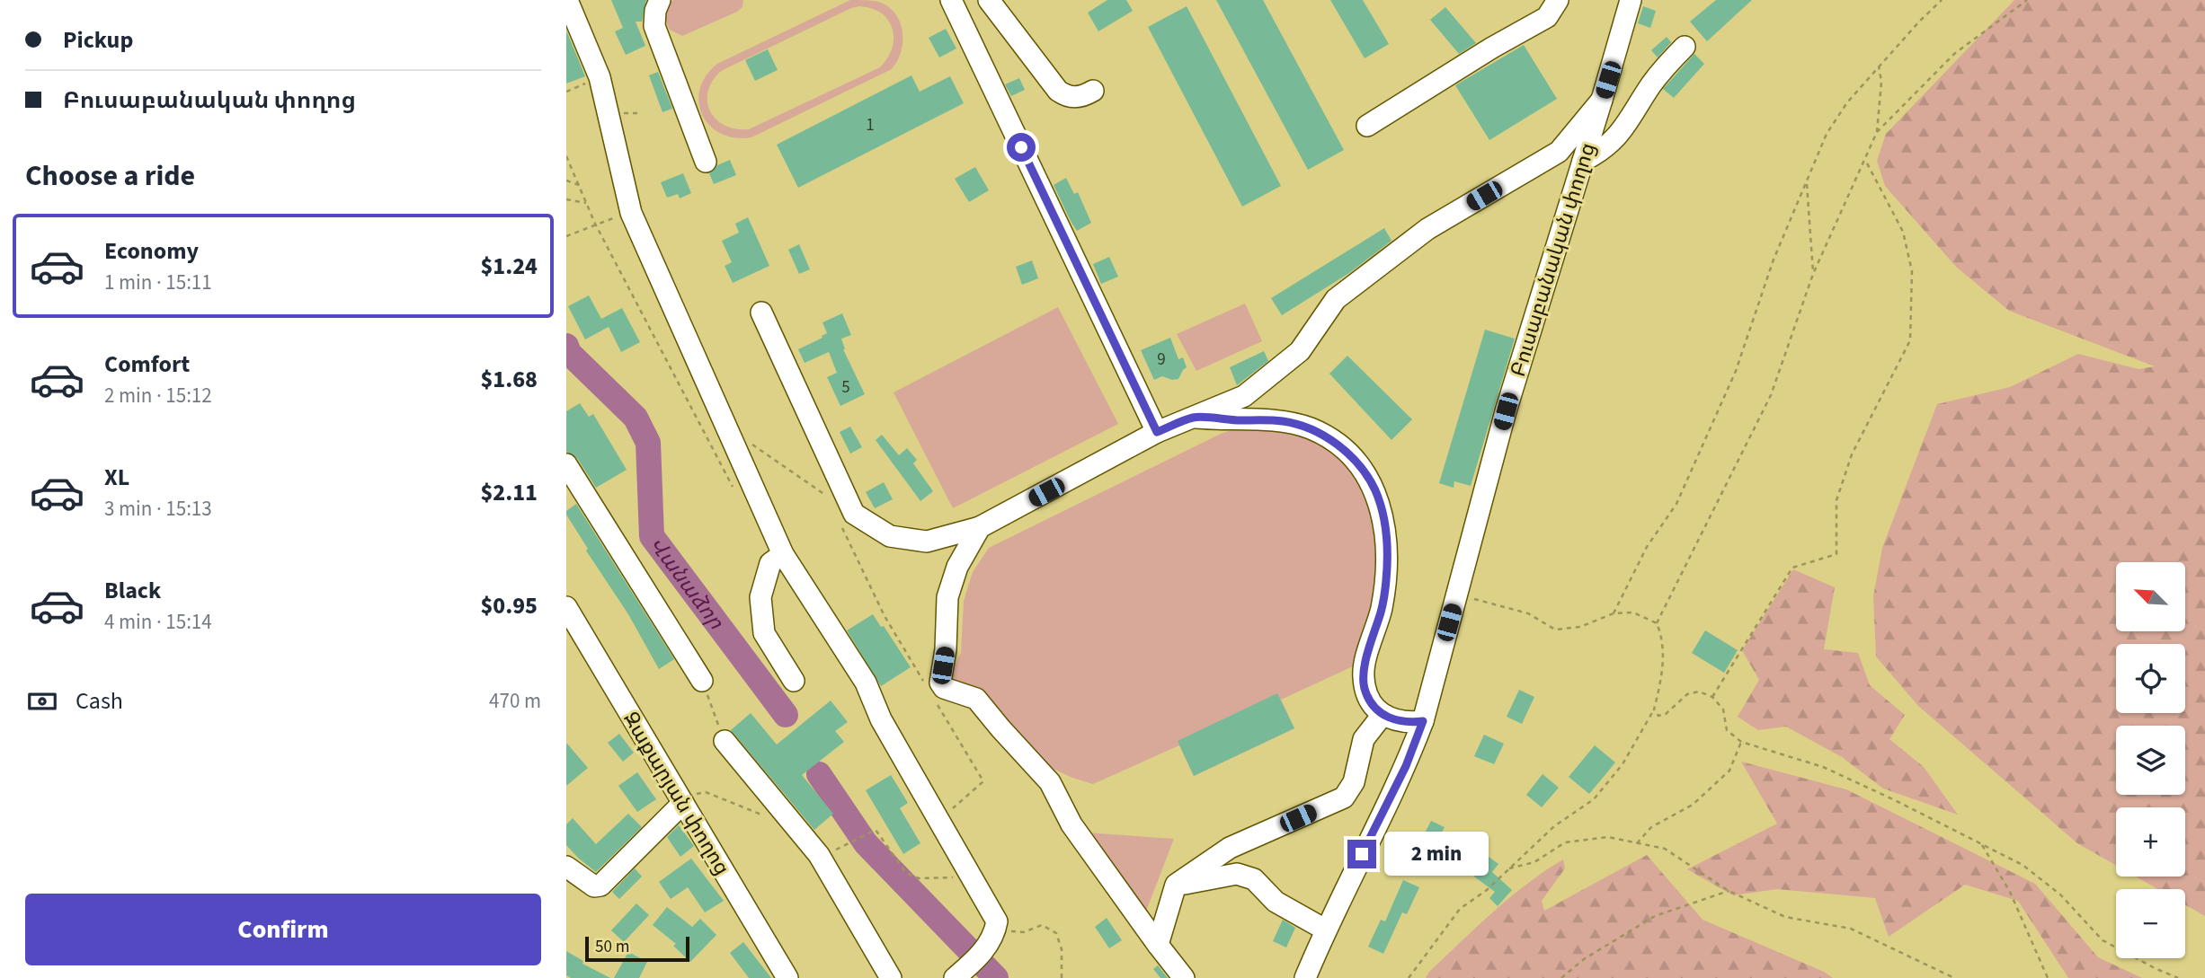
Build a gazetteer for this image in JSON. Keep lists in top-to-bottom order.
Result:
{
  "streets": {
    "street": ["Բուսաբանական փողոց", "Զաքարյան փողոց"]
  },
  "water": ["Վանաձոր"],
  "house_numbers": ["1", "9", "5"],
  "scale_bar": "50 m",
  "north": "top left",
  "page": {
    "banner": ["Pickup", "Բուսաբանական փողոց"],
    "heading": "Choose a ride",
    "list": [
      {
        "name": "Economy",
        "note": "1 min · 15:11",
        "value": "$1.24"
      },
      {
        "name": "Comfort",
        "note": "2 min · 15:12",
        "value": "$1.68"
      },
      {
        "name": "XL",
        "note": "3 min · 15:13",
        "value": "$2.11"
      },
      {
        "name": "Black",
        "note": "4 min · 15:14",
        "value": "$0.95"
      }
    ],
    "map_buttons": ["+", "−"],
    "pay": ["Cash", "470 m"],
    "bubble": "2 min",
    "buttons": "Confirm",
    "scale": "50 m"
  }
}
